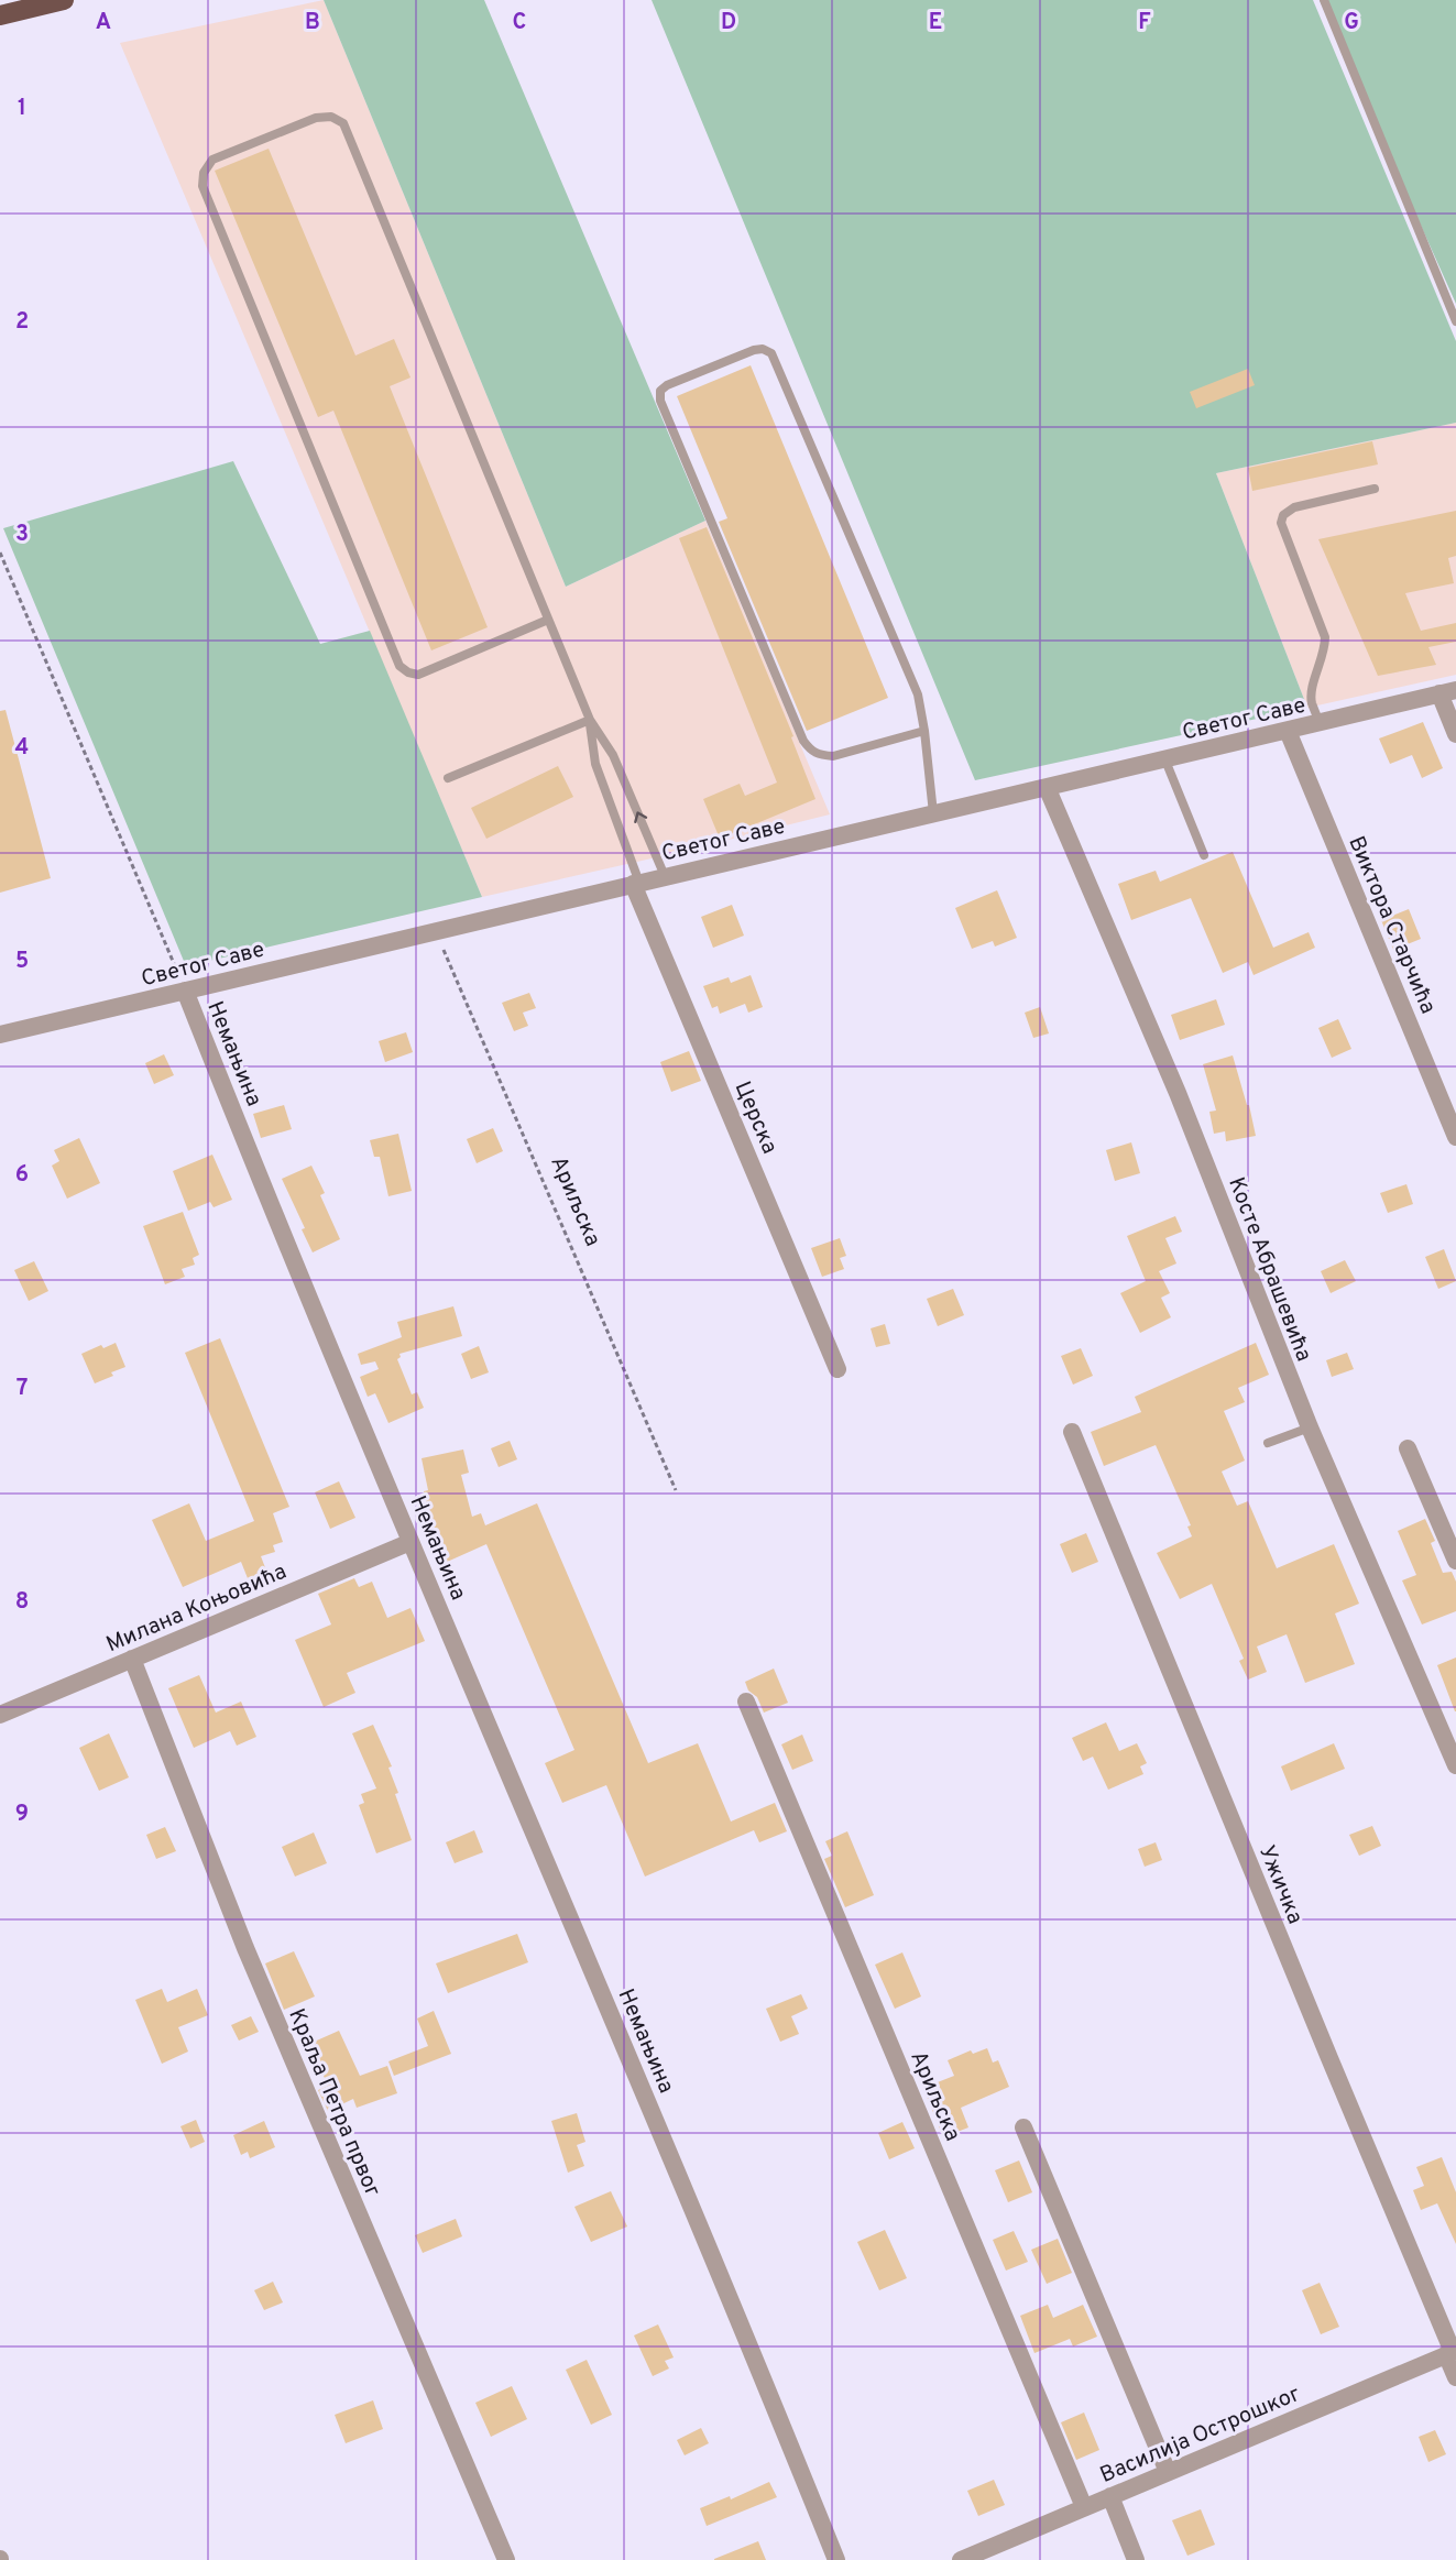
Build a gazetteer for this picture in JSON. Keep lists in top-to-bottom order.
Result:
{
  "streets": {
    "street": [
      "Светог Саве",
      "Виктора Старчића",
      "Немањина",
      "Церска",
      "Ариљска",
      "Косте Абрашевића",
      "Милана Коњовића",
      "Ужичка",
      "Краља Петра првог",
      "Василија Острошког"
    ]
  },
  "crossings": [
    ["Светог Саве", "Виктора Старчића"],
    ["Светог Саве", "Немањина"],
    ["Светог Саве", "Церска"],
    ["Светог Саве", "Ариљска"],
    ["Светог Саве", "Косте Абрашевића"],
    ["Немањина", "Милана Коњовића"],
    ["Ариљска", "Василија Острошког"],
    ["Милана Коњовића", "Краља Петра првог"],
    ["Ужичка", "Василија Острошког"]
  ],
  "grid": {
    "columns": [
      "A",
      "B",
      "C",
      "D",
      "E",
      "F",
      "G"
    ],
    "rows": [
      "1",
      "2",
      "3",
      "4",
      "5",
      "6",
      "7",
      "8",
      "9"
    ]
  }
}
